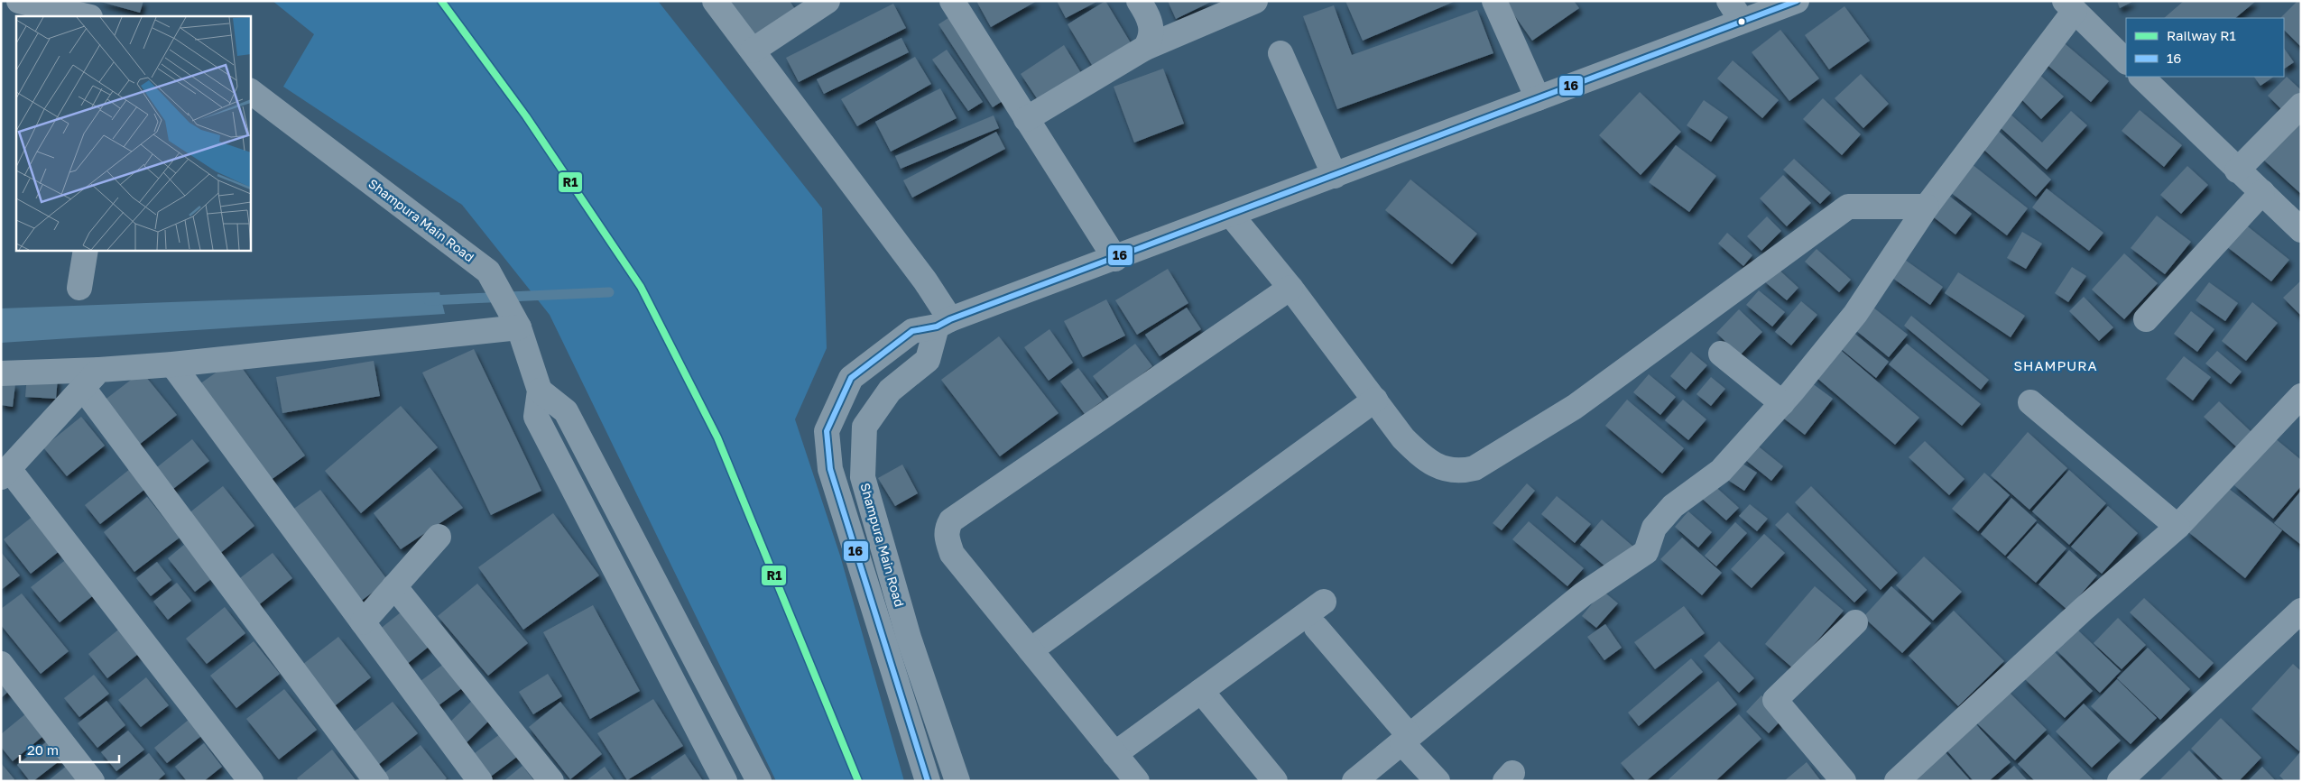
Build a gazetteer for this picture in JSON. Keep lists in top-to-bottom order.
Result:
{
  "streets": {
    "street": ["Shampura Main Road"]
  },
  "districts": ["SHAMPURA"],
  "lines": ["rail line R1", "transit line 16"],
  "legend": ["Railway R1", "16"],
  "scale_bar": "20 m"
}
